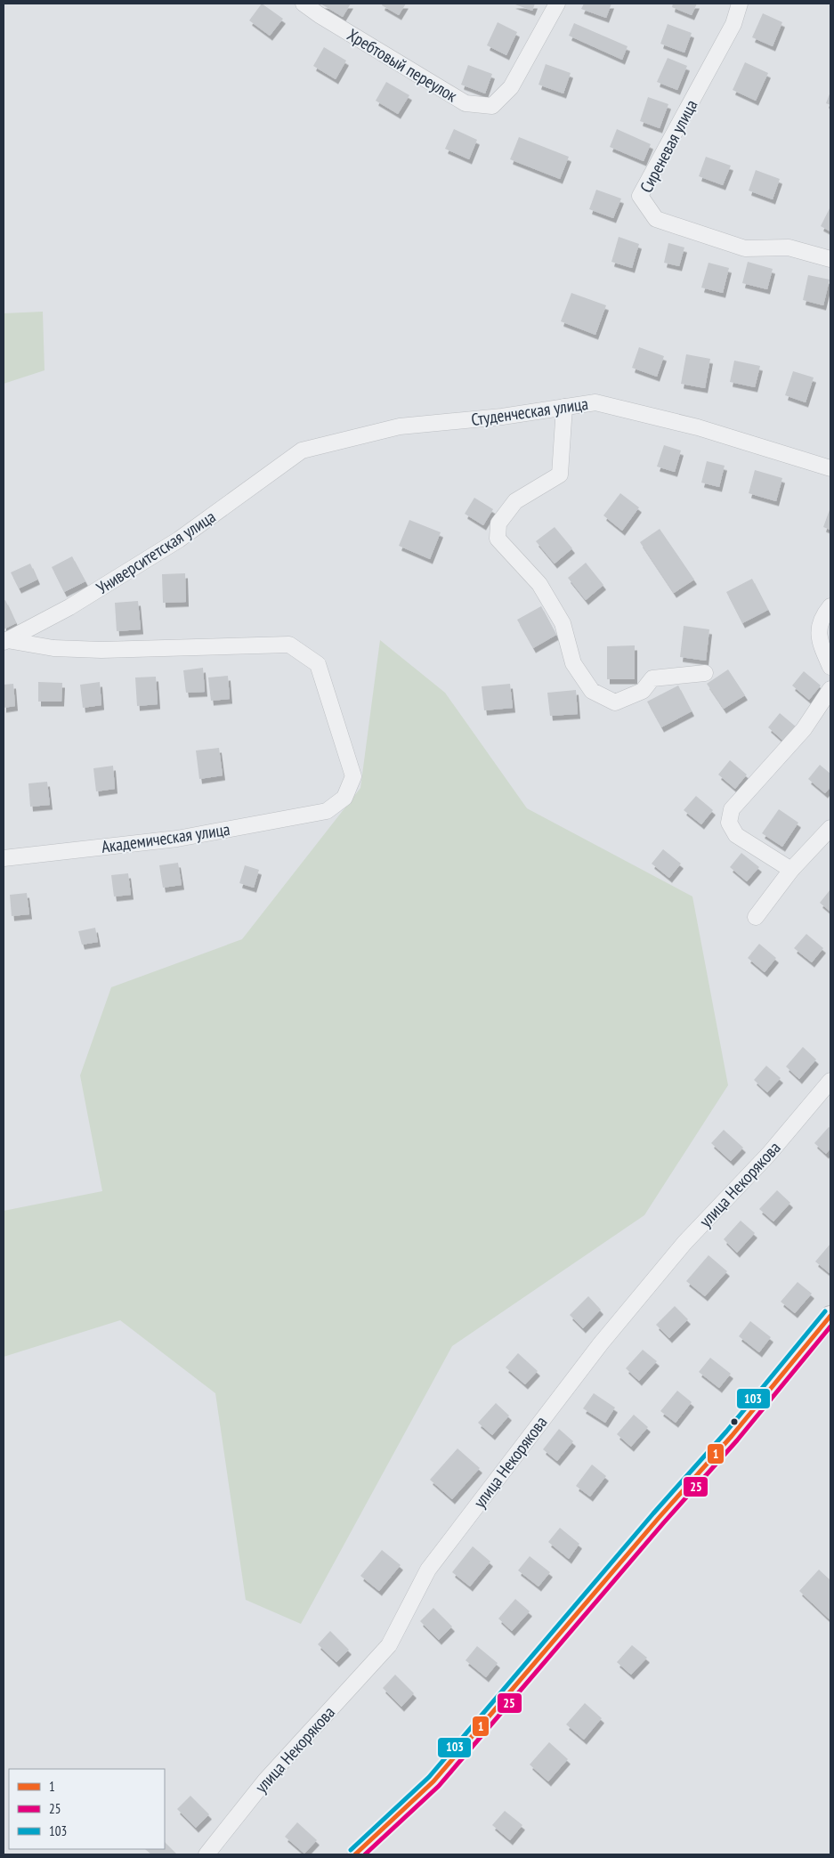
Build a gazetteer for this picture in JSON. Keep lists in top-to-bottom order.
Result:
{
  "streets": {
    "street": [
      "Хребтовый переулок",
      "Сиреневая улица",
      "Студенческая улица",
      "Университетская улица",
      "Академическая улица",
      "улица Некорякова"
    ]
  },
  "crossings": [
    ["Студенческая улица", "Университетская улица"],
    ["Университетская улица", "Академическая улица"]
  ],
  "lines": ["transit line 103", "transit line 1", "transit line 25"],
  "legend": ["1", "25", "103"]
}
